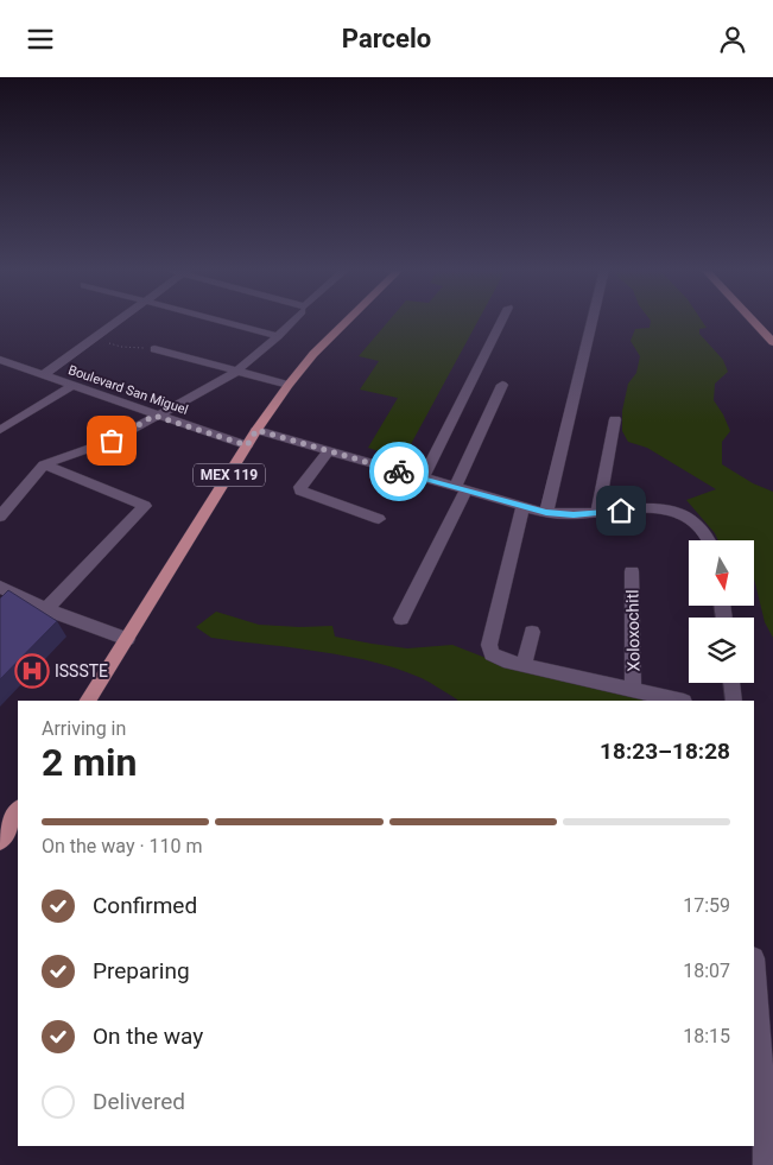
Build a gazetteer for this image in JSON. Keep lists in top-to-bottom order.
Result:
{
  "streets": {
    "main road": ["MEX 119"],
    "street": ["Boulevard San Miguel", "Xoloxochitl"]
  },
  "crossings": [
    ["Boulevard San Miguel", "MEX 119"]
  ],
  "places": {
    "hospital": ["ISSSTE"]
  },
  "north": "bottom",
  "page": {
    "header": "Parcelo",
    "heading": ["2 min", "Arriving in", "18:23–18:28"],
    "bar": "On the way · 110 m",
    "list": [
      ["Confirmed", "17:59"],
      ["Preparing", "18:07"],
      ["On the way", "18:15"],
      "Delivered"
    ]
  }
}
